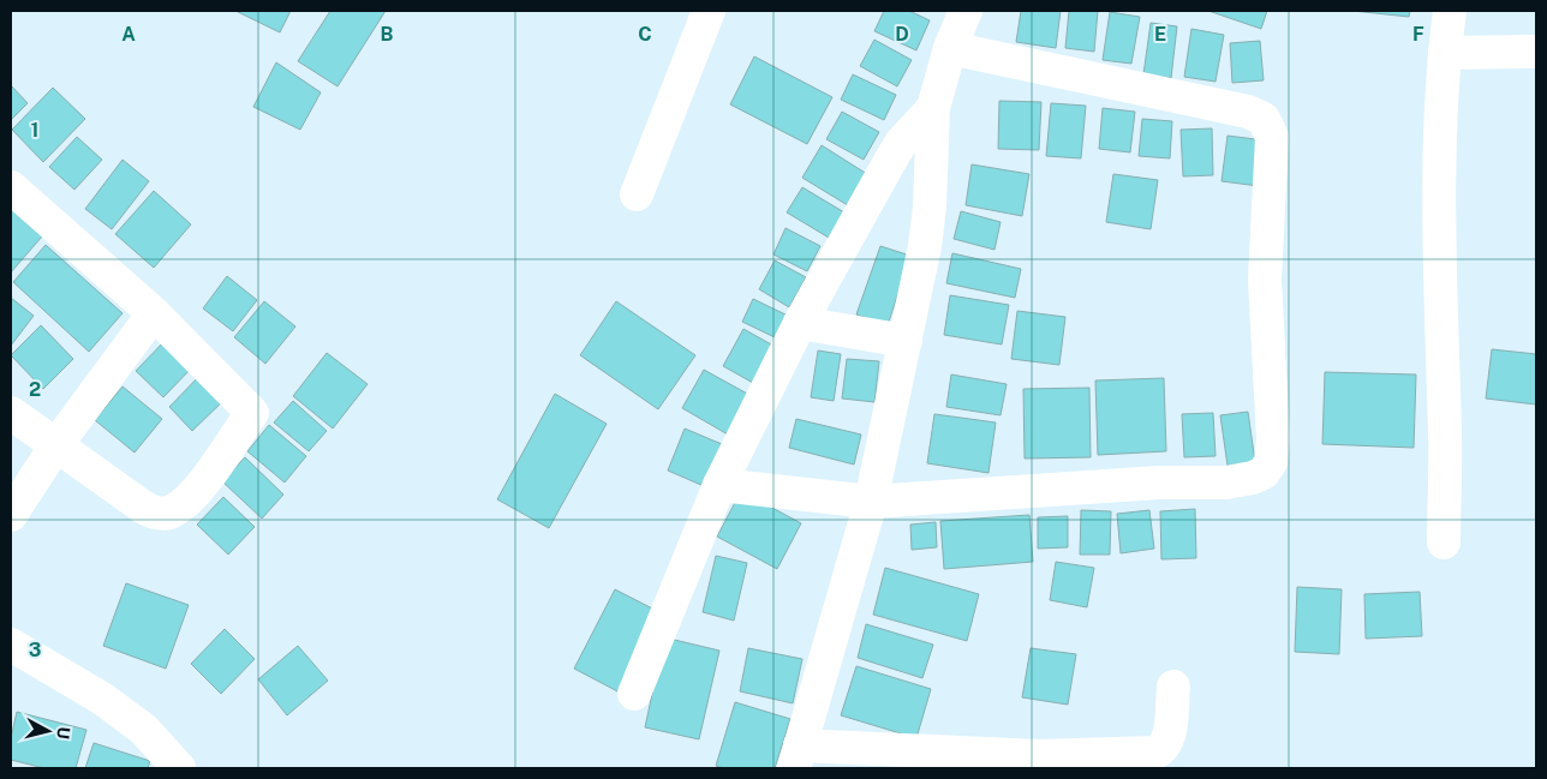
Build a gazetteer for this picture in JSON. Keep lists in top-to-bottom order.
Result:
{
  "north": "right",
  "grid": {
    "columns": [
      "A",
      "B",
      "C",
      "D",
      "E",
      "F"
    ],
    "rows": ["1", "2", "3"]
  }
}
